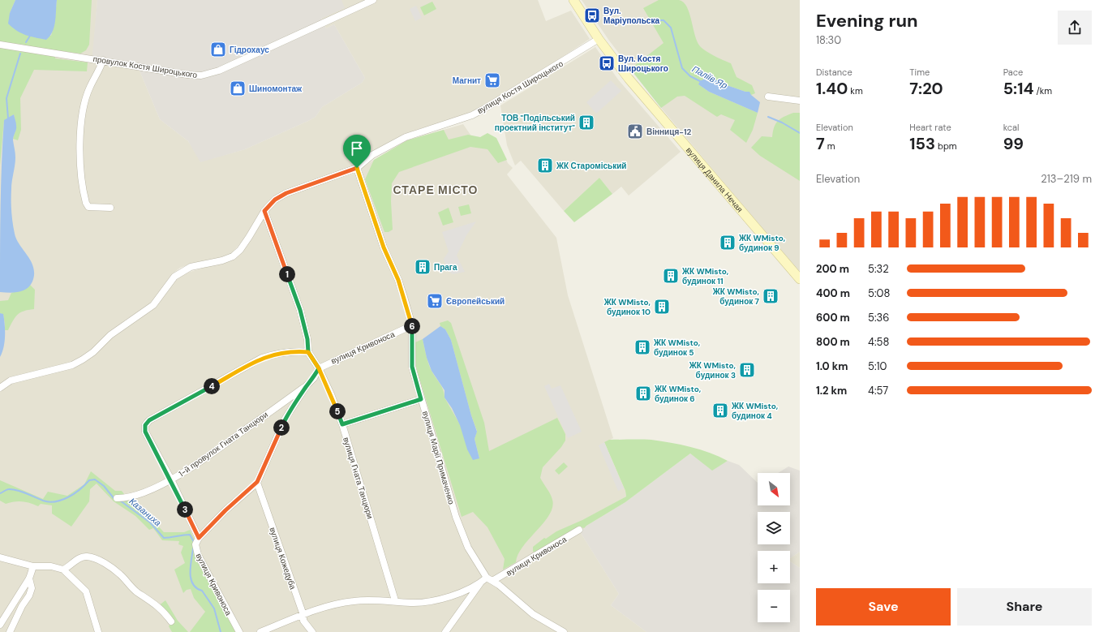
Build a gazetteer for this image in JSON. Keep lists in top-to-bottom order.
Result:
{
  "streets": {
    "main road": ["вулиця Данила Нечая"],
    "street": [
      "провулок Костя Широцького",
      "вулиця Костя Широцького",
      "вулиця Кривоноса",
      "1-й провулок Гната Танцюри",
      "вулиця Марії Примаченко",
      "вулиця Гната Танцюри",
      "вулиця Кожедуба"
    ]
  },
  "crossings": [
    ["вулиця Костя Широцького", "вулиця Данила Нечая"],
    ["вулиця Костя Широцького", "вулиця Марії Примаченко"],
    ["вулиця Костя Широцького", "вулиця Гната Танцюри"],
    ["вулиця Кривоноса", "вулиця Марії Примаченко"],
    ["вулиця Кривоноса", "вулиця Гната Танцюри"],
    ["вулиця Кривоноса", "вулиця Кожедуба"]
  ],
  "districts": ["СТАРЕ МІСТО"],
  "water": ["Паліїв Яр", "Казаниха"],
  "places": {
    "bus stop": ["Вул. Маріупольска", "Вул. Костя Широцького"],
    "shop": ["Гідрохаус", "Шиномонтаж"],
    "supermarket": ["Магнит", "Європейський"],
    "building": [
      "ТОВ \"Подільський проектний інститут\"",
      "ЖК Староміський",
      "ЖК WMisto, будинок 9",
      "Прага",
      "ЖК WMisto, будинок 11",
      "ЖК WMisto, будинок 7",
      "ЖК WMisto, будинок 10",
      "ЖК WMisto, будинок 5",
      "ЖК WMisto, будинок 3",
      "ЖК WMisto, будинок 6",
      "ЖК WMisto, будинок 4"
    ],
    "public building": ["Вінниця-12"]
  },
  "north": "bottom right",
  "page": {
    "heading": ["Evening run", "18:30"],
    "stats": [
      ["Distance", "1.40 km"],
      ["Time", "7:20"],
      ["Pace", "5:14 /km"],
      ["Elevation", "7 m"],
      ["Heart rate", "153 bpm"],
      ["kcal", "99"]
    ],
    "chart": ["Elevation", "213–219 m"],
    "list": [
      {
        "name": "200 m",
        "note": "5:32"
      },
      {
        "name": "400 m",
        "note": "5:08"
      },
      {
        "name": "600 m",
        "note": "5:36"
      },
      {
        "name": "800 m",
        "note": "4:58"
      },
      {
        "name": "1.0 km",
        "note": "5:10"
      },
      {
        "name": "1.2 km",
        "note": "4:57"
      }
    ],
    "pins": [
      "1",
      "6",
      "4",
      "5",
      "2",
      "3"
    ],
    "map_buttons": ["+", "−"],
    "buttons": ["Save", "Share"]
  }
}
